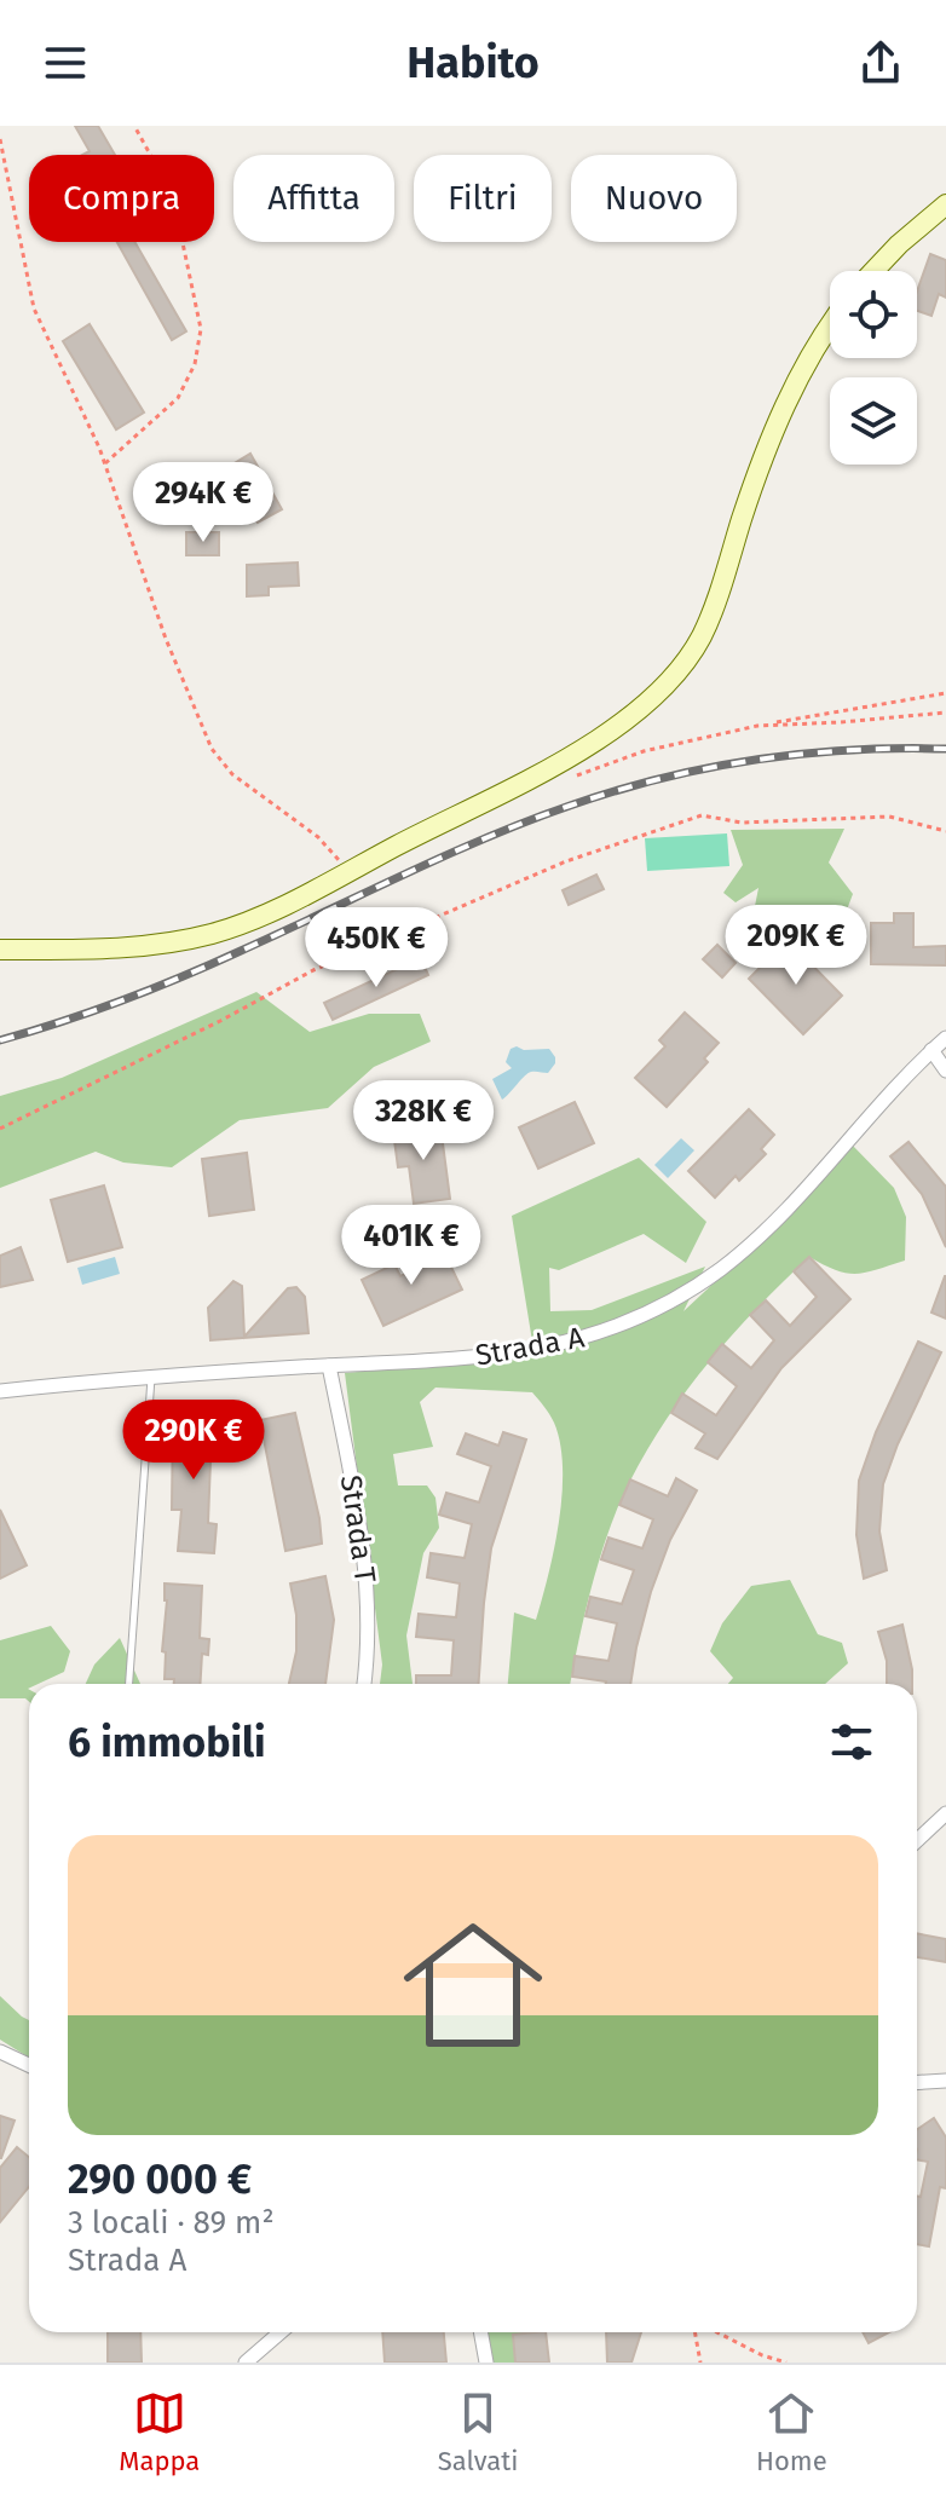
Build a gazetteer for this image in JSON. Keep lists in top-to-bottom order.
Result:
{
  "streets": {
    "street": ["Strada A", "Strada T"]
  },
  "crossings": [
    ["Strada A", "Strada T"]
  ],
  "page": {
    "header": "Habito",
    "chip": [
      "Compra",
      "Affitta",
      "Filtri",
      "Nuovo"
    ],
    "price": [
      "294K €",
      "209K €",
      "450K €",
      "328K €",
      "401K €",
      "290K €"
    ],
    "heading": "6 immobili",
    "list": [
      {
        "name": "290 000 €",
        "note": "3 locali · 89 m² · Strada A"
      }
    ],
    "tabs": ["Mappa", "Salvati", "Home"]
  }
}
